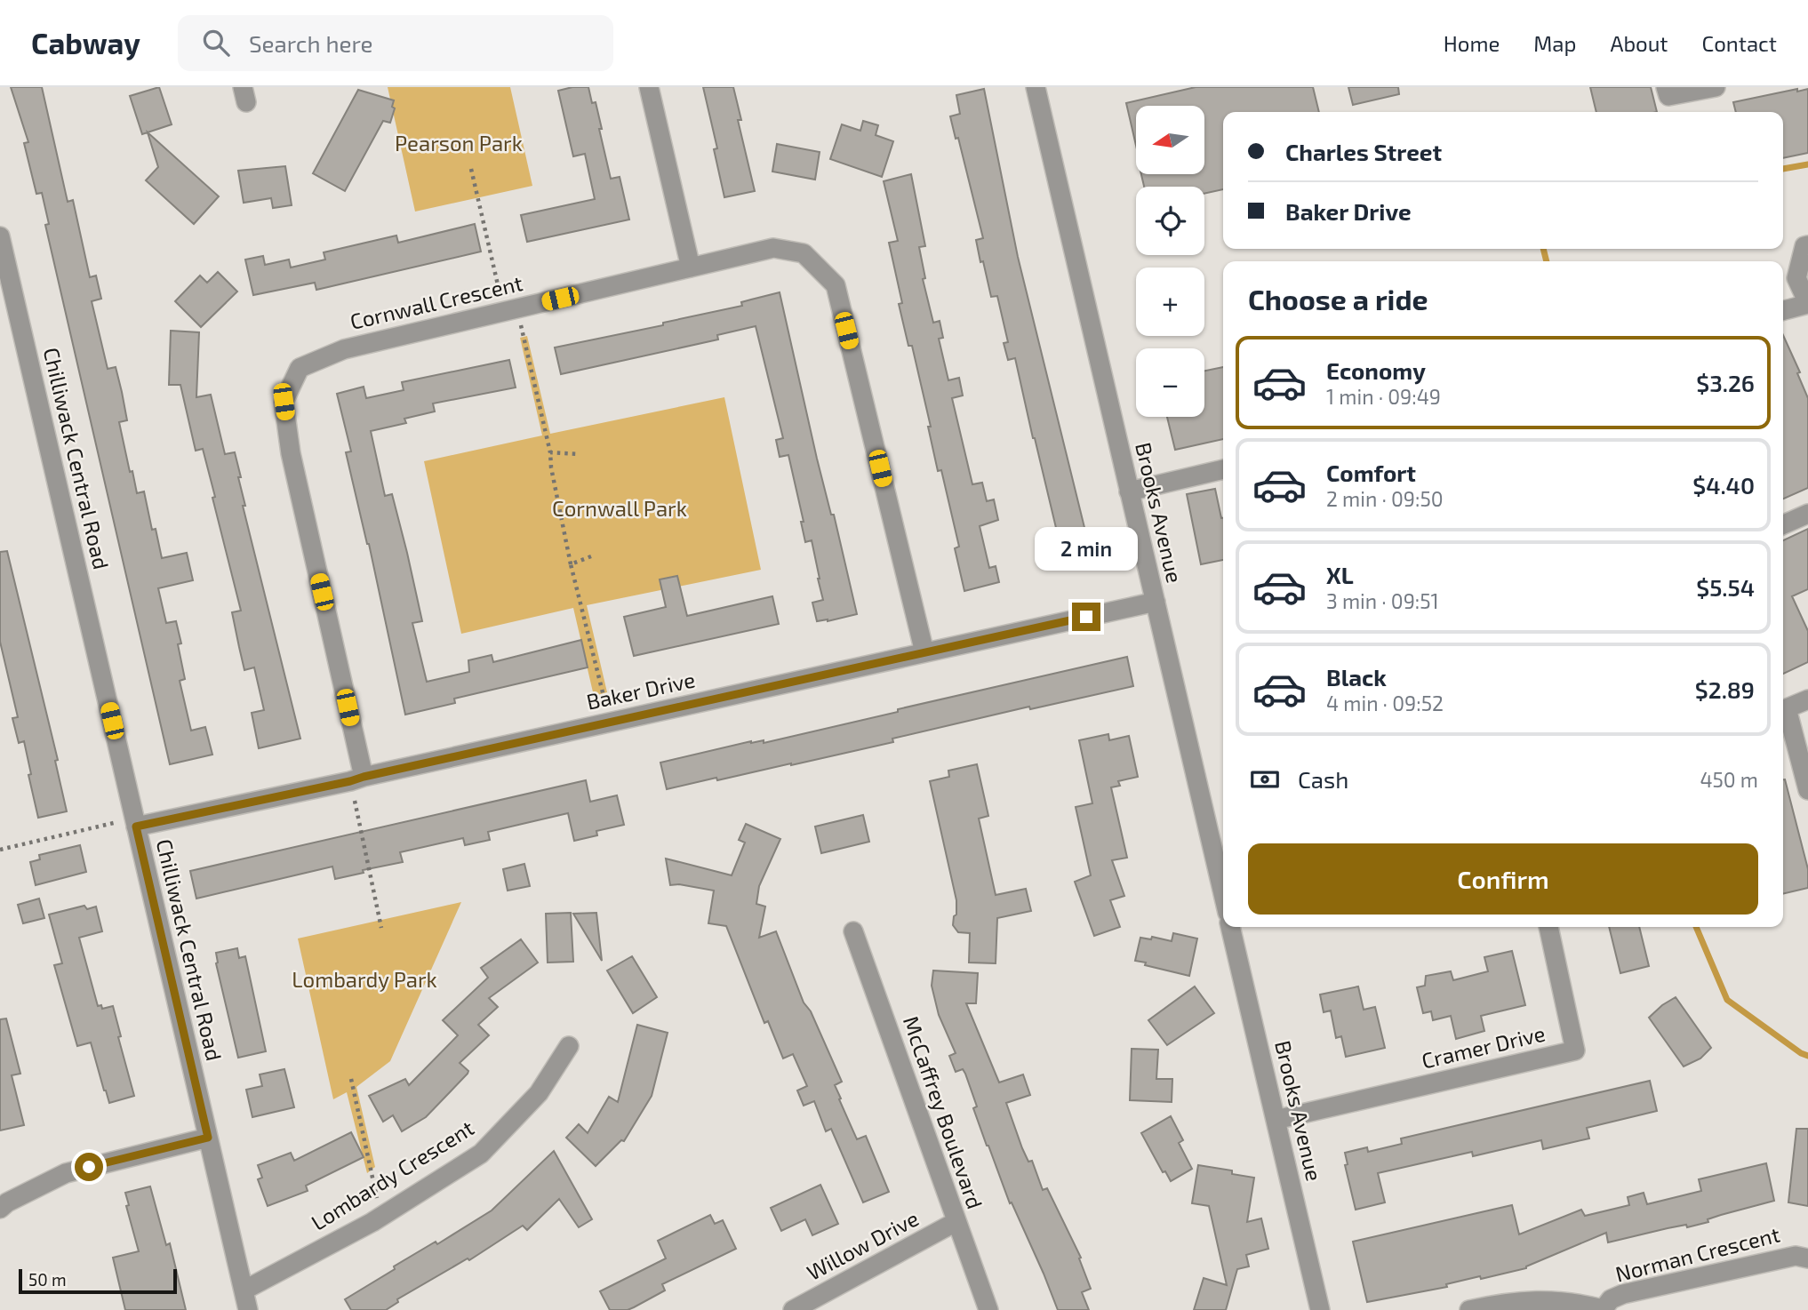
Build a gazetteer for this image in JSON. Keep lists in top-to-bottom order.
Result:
{
  "streets": {
    "street": [
      "Cornwall Crescent",
      "Chilliwack Central Road",
      "Brooks Avenue",
      "Baker Drive",
      "Cramer Drive",
      "McCaffrey Boulevard",
      "Lombardy Crescent",
      "Willow Drive",
      "Norman Crescent"
    ]
  },
  "crossings": [
    ["Cornwall Crescent", "Baker Drive"],
    ["Chilliwack Central Road", "Baker Drive"],
    ["Chilliwack Central Road", "Lombardy Crescent"],
    ["Brooks Avenue", "Baker Drive"],
    ["Brooks Avenue", "Cramer Drive"],
    ["McCaffrey Boulevard", "Willow Drive"]
  ],
  "parks": ["Pearson Park", "Cornwall Park", "Lombardy Park"],
  "scale_bar": "50 m",
  "north": "left",
  "page": {
    "header": "Cabway",
    "search": "Search here",
    "nav": [
      "Home",
      "Map",
      "About",
      "Contact"
    ],
    "map_buttons": ["+", "−"],
    "banner": ["Charles Street", "Baker Drive"],
    "heading": "Choose a ride",
    "list": [
      {
        "name": "Economy",
        "note": "1 min · 09:49",
        "value": "$3.26"
      },
      {
        "name": "Comfort",
        "note": "2 min · 09:50",
        "value": "$4.40"
      },
      {
        "name": "XL",
        "note": "3 min · 09:51",
        "value": "$5.54"
      },
      {
        "name": "Black",
        "note": "4 min · 09:52",
        "value": "$2.89"
      }
    ],
    "bubble": "2 min",
    "pay": ["Cash", "450 m"],
    "buttons": "Confirm",
    "scale": "50 m"
  }
}
